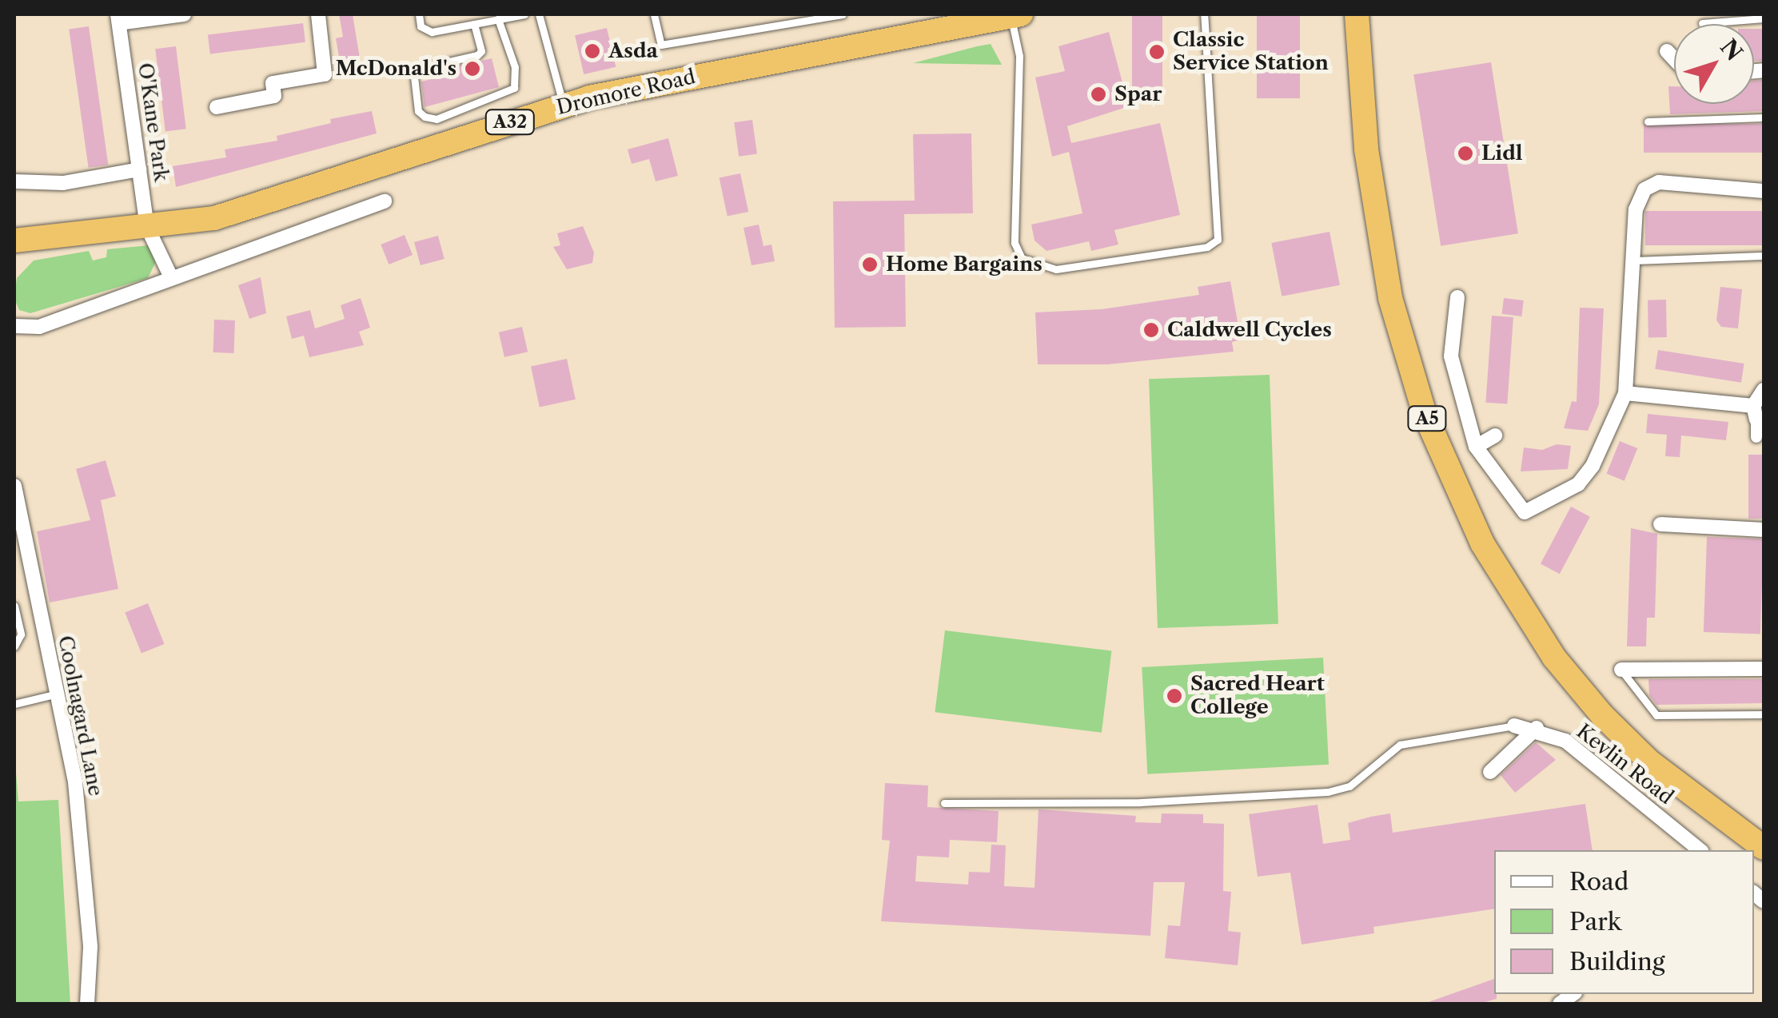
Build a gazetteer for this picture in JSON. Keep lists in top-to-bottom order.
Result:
{
  "streets": {
    "highway": ["Dromore Road", "A32", "A5"],
    "street": ["O'Kane Park", "Coolnagard Lane", "Kevlin Road"]
  },
  "crossings": [
    ["Dromore Road", "O'Kane Park"]
  ],
  "places": [
    "Asda",
    "Classic Service Station",
    "McDonald's",
    "Spar",
    "Lidl",
    "Home Bargains",
    "Caldwell Cycles",
    "Sacred Heart College"
  ],
  "legend": ["Road", "Park", "Building"],
  "north": "top right"
}
